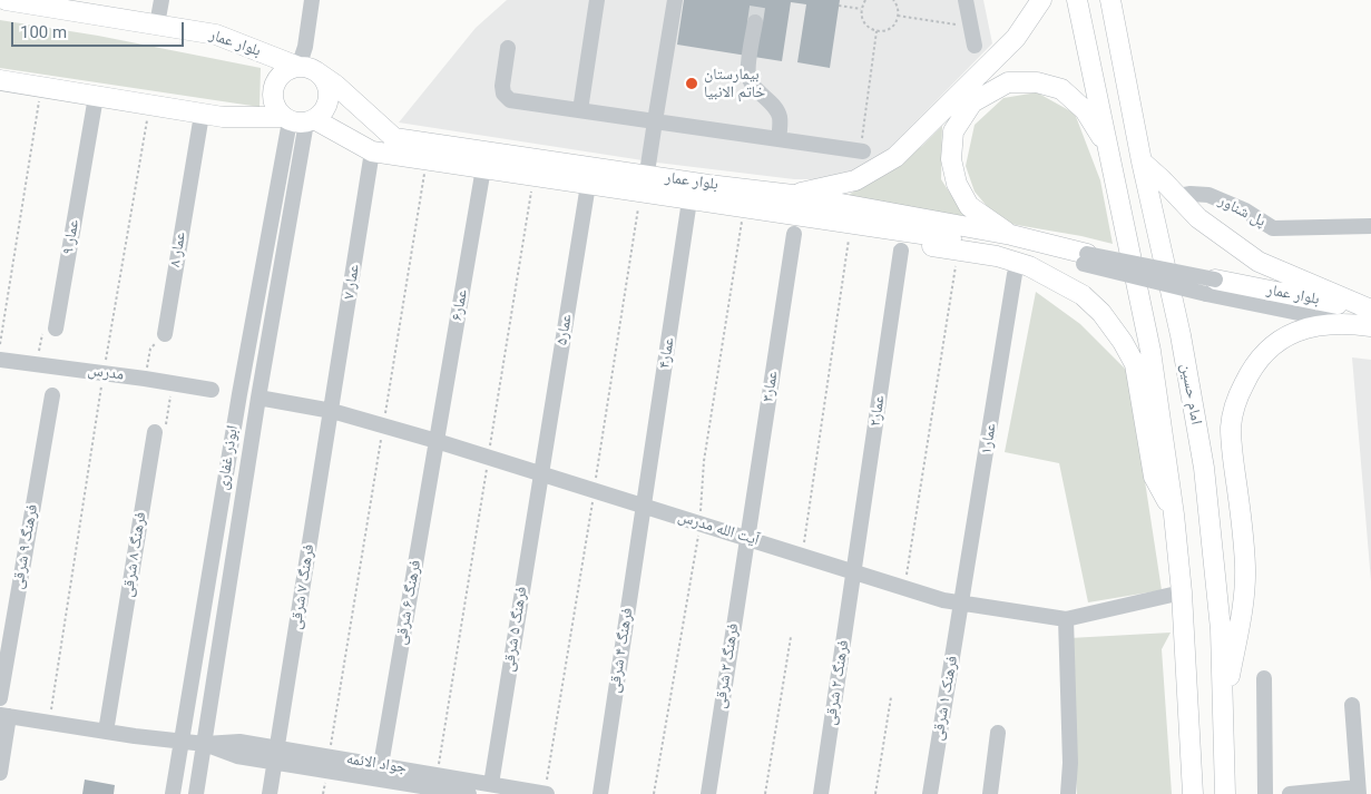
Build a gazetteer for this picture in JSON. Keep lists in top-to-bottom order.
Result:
{
  "streets": {
    "main road": ["بلوار عمار", "امام حسین"],
    "street": [
      "پل شناور",
      "عمار ۹",
      "عمار ۸",
      "عمار ۷",
      "عمار۶",
      "عمار۵",
      "عمار۴",
      "مدرس",
      "عمار۳",
      "عمار۲",
      "عمار۱",
      "ابوذر غفاری",
      "آیت الله مدرس",
      "فرهنگ ۹ شرقی",
      "فرهنگ ۸ شرقی",
      "فرهنگ ۷ شرقی",
      "فرهنگ ۶ شرقی",
      "فرهنگ ۵ شرقی",
      "فرهنگ ۴ شرقی",
      "فرهنگ ۳ شرقی",
      "فرهنگ ۲ شرقی",
      "فرهنک ۱ شرقی",
      "جواد الائمه"
    ]
  },
  "crossings": [
    ["بلوار عمار", "عمار ۹"],
    ["بلوار عمار", "عمار ۸"],
    ["بلوار عمار", "عمار ۷"],
    ["بلوار عمار", "عمار۶"],
    ["بلوار عمار", "عمار۵"],
    ["بلوار عمار", "عمار۴"],
    ["بلوار عمار", "ابوذر غفاری"],
    ["عمار ۷", "آیت الله مدرس"],
    ["عمار ۷", "فرهنگ ۷ شرقی"],
    ["عمار۶", "آیت الله مدرس"],
    ["عمار۶", "فرهنگ ۶ شرقی"],
    ["عمار۵", "آیت الله مدرس"],
    ["عمار۵", "فرهنگ ۵ شرقی"],
    ["عمار۴", "آیت الله مدرس"],
    ["عمار۴", "فرهنگ ۴ شرقی"],
    ["عمار۳", "آیت الله مدرس"],
    ["عمار۳", "فرهنگ ۳ شرقی"],
    ["عمار۲", "آیت الله مدرس"],
    ["عمار۲", "فرهنگ ۲ شرقی"],
    ["عمار۱", "آیت الله مدرس"],
    ["عمار۱", "فرهنک ۱ شرقی"],
    ["ابوذر غفاری", "آیت الله مدرس"],
    ["ابوذر غفاری", "جواد الائمه"],
    ["آیت الله مدرس", "فرهنگ ۷ شرقی"],
    ["آیت الله مدرس", "فرهنگ ۶ شرقی"],
    ["آیت الله مدرس", "فرهنگ ۵ شرقی"],
    ["آیت الله مدرس", "فرهنگ ۴ شرقی"],
    ["آیت الله مدرس", "فرهنگ ۳ شرقی"],
    ["آیت الله مدرس", "فرهنگ ۲ شرقی"],
    ["آیت الله مدرس", "فرهنک ۱ شرقی"],
    ["فرهنگ ۸ شرقی", "جواد الائمه"],
    ["فرهنگ ۷ شرقی", "جواد الائمه"],
    ["فرهنگ ۶ شرقی", "جواد الائمه"],
    ["فرهنگ ۵ شرقی", "جواد الائمه"]
  ],
  "places": ["بیمارستان خاتم الانبیا"],
  "scale_bar": "100 m"
}
